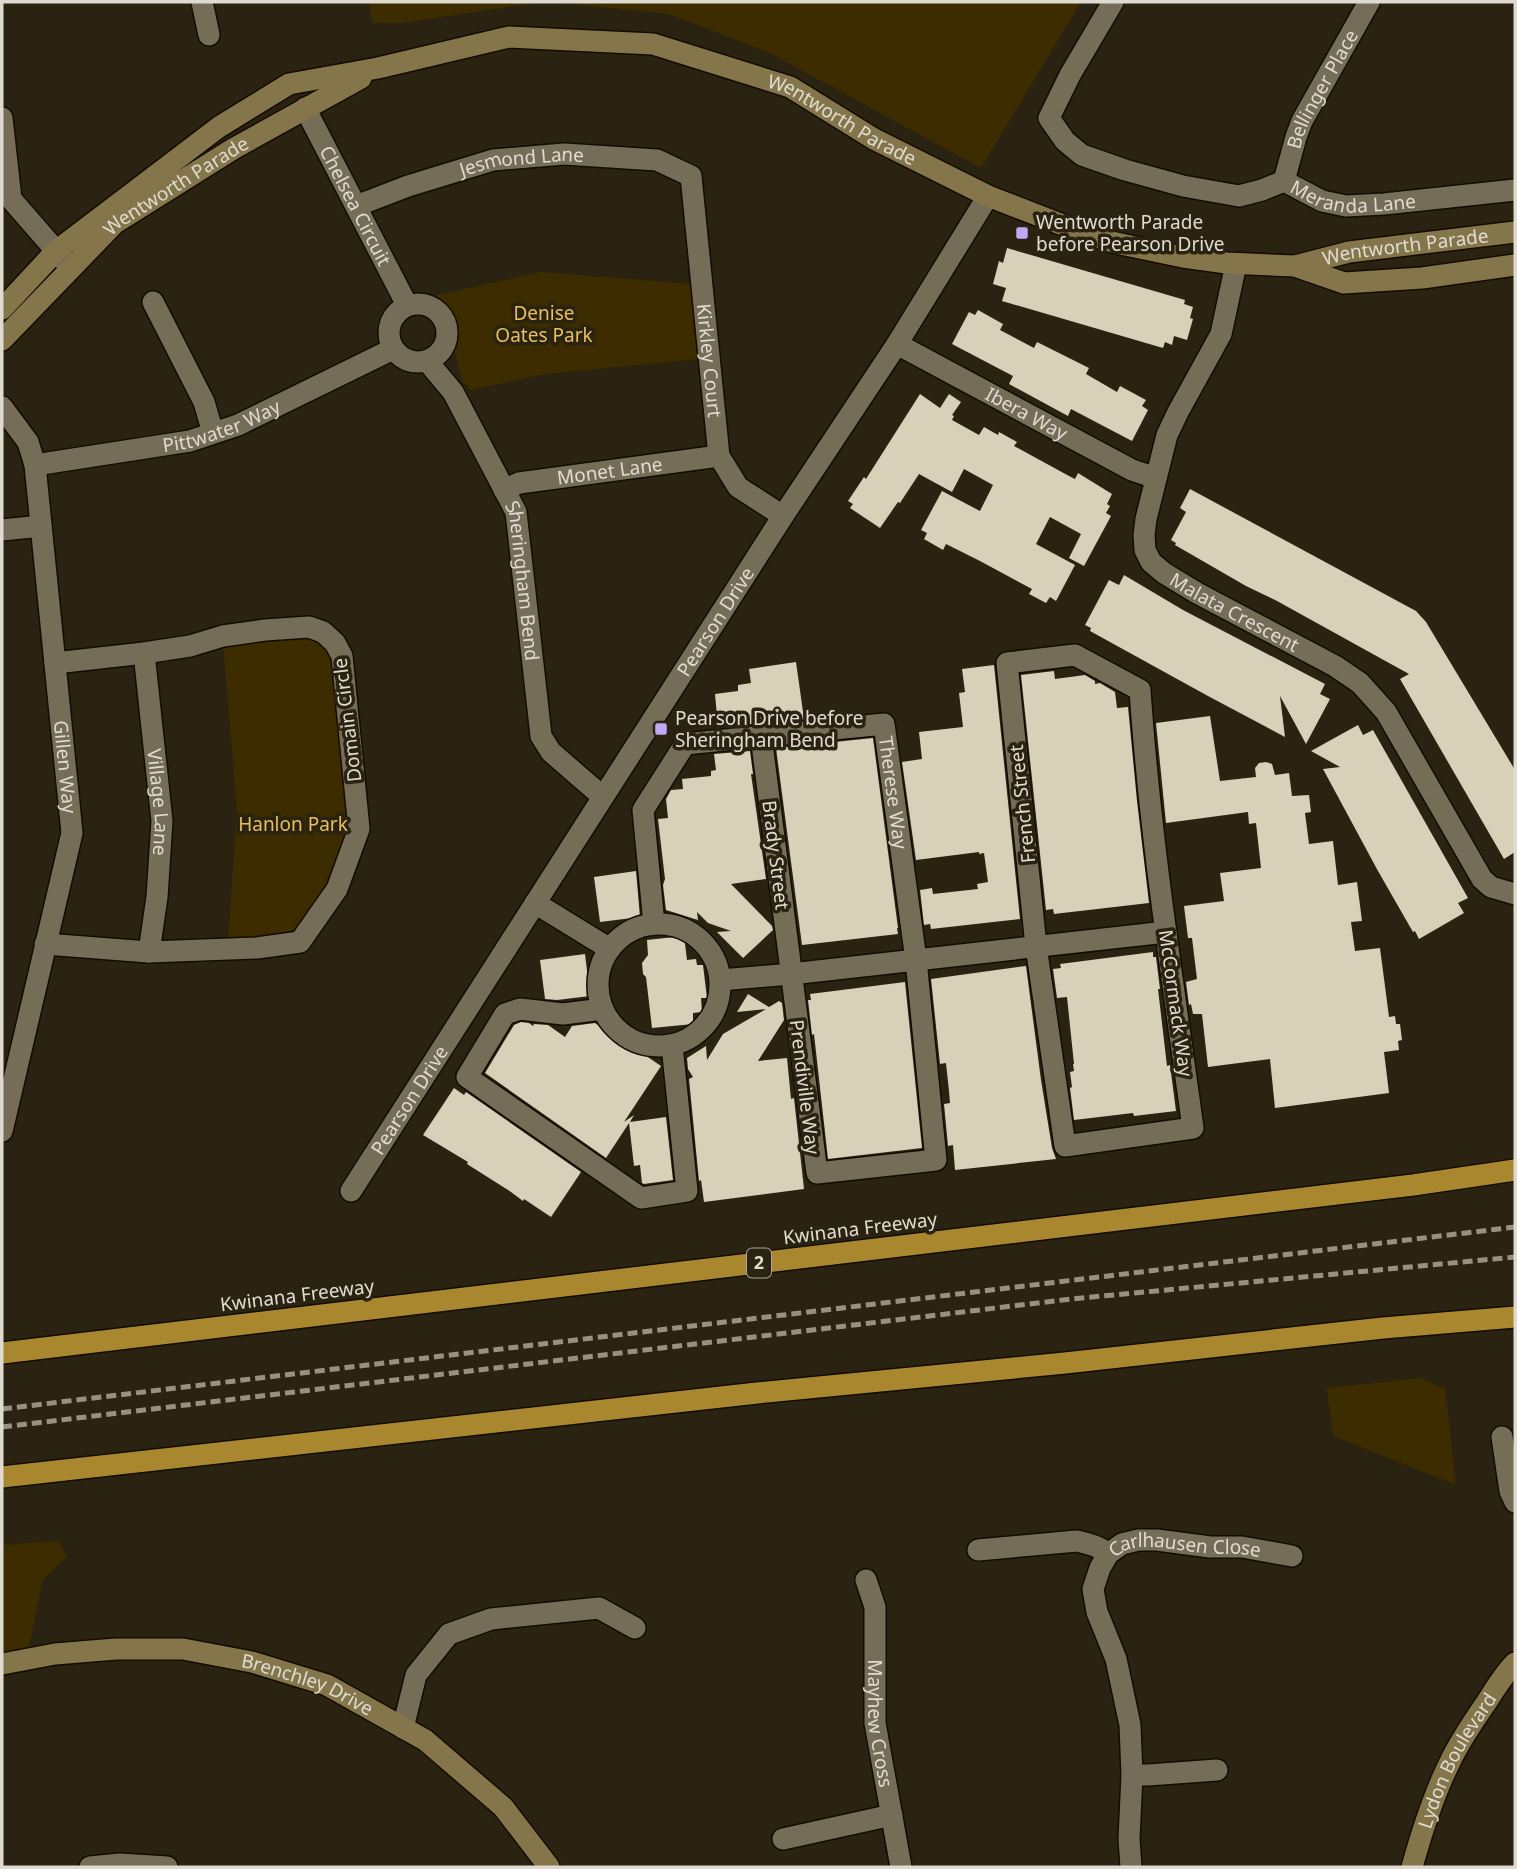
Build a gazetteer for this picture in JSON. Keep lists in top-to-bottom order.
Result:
{
  "streets": {
    "highway": ["Kwinana Freeway", "2"],
    "street": [
      "Bellinger Place",
      "Wentworth Parade",
      "Jesmond Lane",
      "Meranda Lane",
      "Chelsea Circuit",
      "Kirkley Court",
      "Ibera Way",
      "Pittwater Way",
      "Monet Lane",
      "Sheringham Bend",
      "Malata Crescent",
      "Pearson Drive",
      "Domain Circle",
      "Gillen Way",
      "Therese Way",
      "Village Lane",
      "French Street",
      "Brady Street",
      "McCormack Way",
      "Prendiville Way",
      "Carlhausen Close",
      "Brenchley Drive",
      "Mayhew Cross",
      "Lydon Boulevard"
    ]
  },
  "crossings": [
    ["Bellinger Place", "Meranda Lane"],
    ["Wentworth Parade", "Chelsea Circuit"],
    ["Wentworth Parade", "Malata Crescent"],
    ["Wentworth Parade", "Pearson Drive"],
    ["Jesmond Lane", "Chelsea Circuit"],
    ["Jesmond Lane", "Kirkley Court"],
    ["Chelsea Circuit", "Pittwater Way"],
    ["Chelsea Circuit", "Sheringham Bend"],
    ["Kirkley Court", "Monet Lane"],
    ["Kirkley Court", "Pearson Drive"],
    ["Ibera Way", "Malata Crescent"],
    ["Ibera Way", "Pearson Drive"],
    ["Pittwater Way", "Sheringham Bend"],
    ["Pittwater Way", "Gillen Way"],
    ["Monet Lane", "Sheringham Bend"],
    ["Sheringham Bend", "Pearson Drive"],
    ["Domain Circle", "Gillen Way"],
    ["Domain Circle", "Village Lane"],
    ["Therese Way", "Brady Street"],
    ["Therese Way", "Prendiville Way"],
    ["French Street", "McCormack Way"],
    ["Brady Street", "Prendiville Way"]
  ],
  "parks": ["Denise Oates Park", "Hanlon Park"],
  "places": {
    "transit": ["Wentworth Parade before Pearson Drive", "Pearson Drive before Sheringham Bend"]
  }
}
